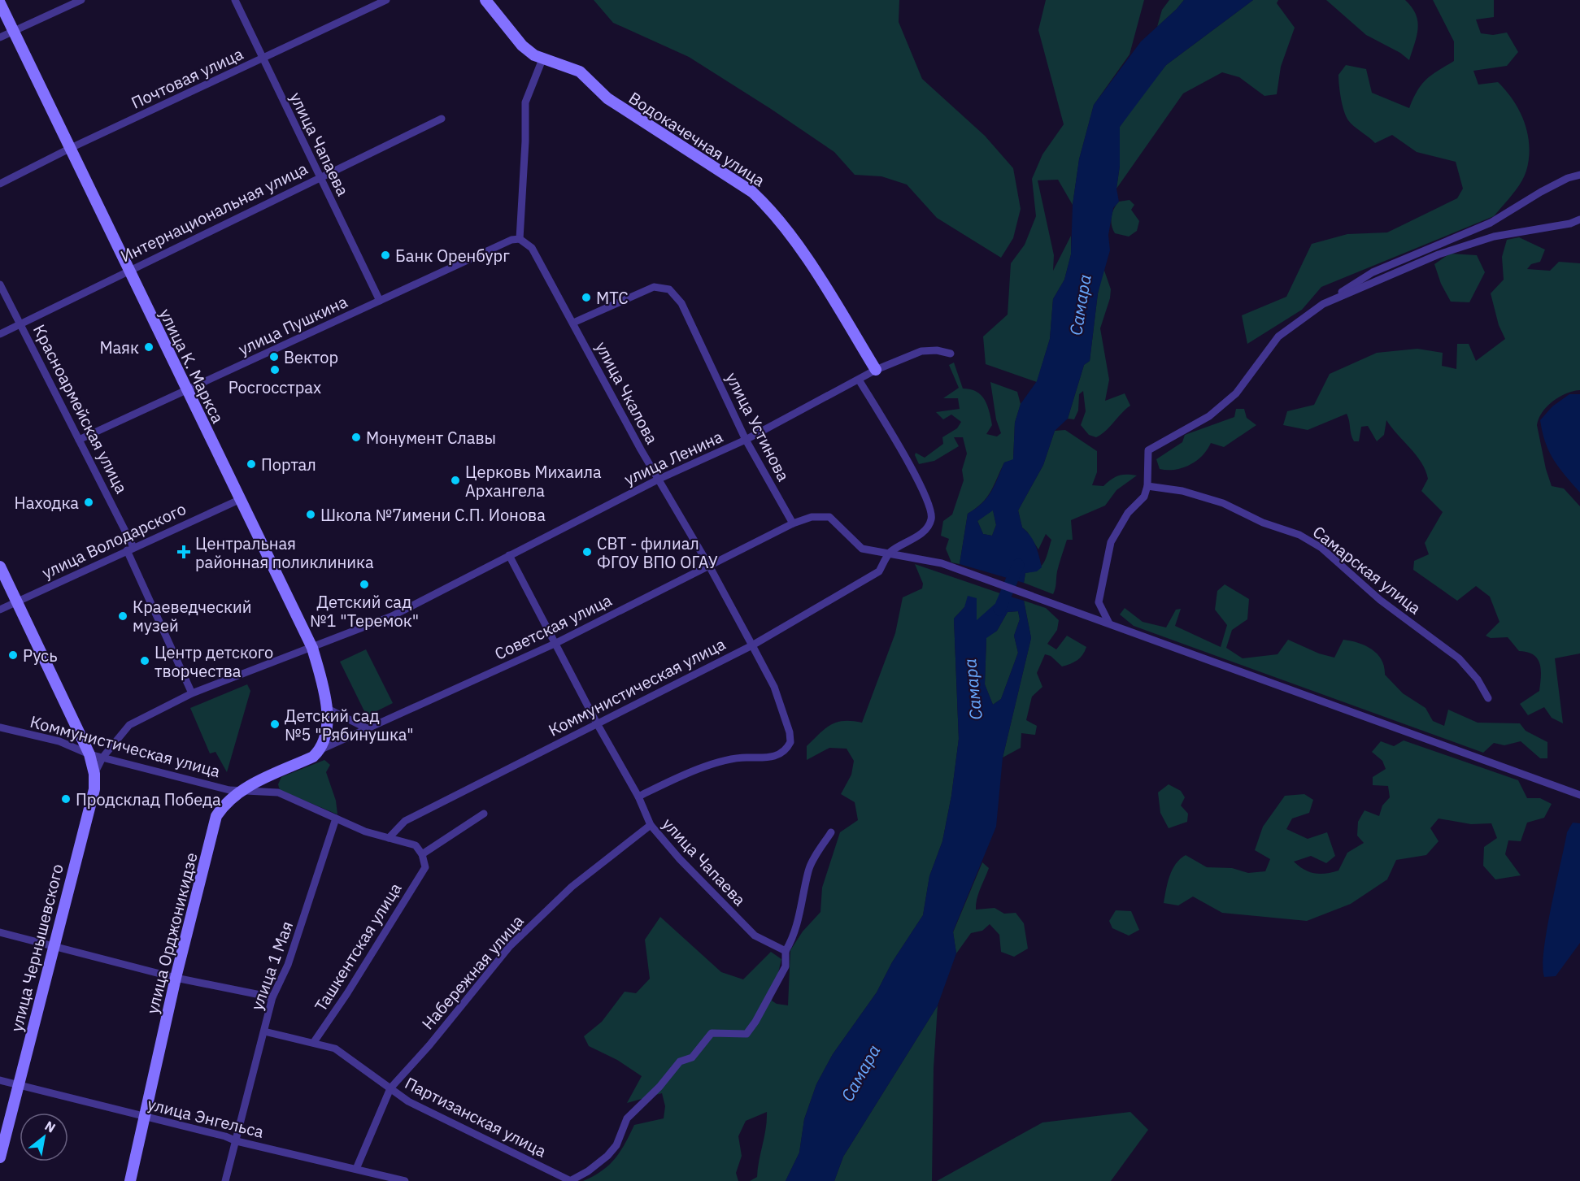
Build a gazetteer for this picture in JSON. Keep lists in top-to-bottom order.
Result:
{
  "streets": {
    "main road": [
      "Водокачечная улица",
      "улица К. Маркса",
      "улица Орджоникидзе",
      "улица Чернышевского"
    ],
    "street": [
      "Почтовая улица",
      "улица Чапаева",
      "Интернациональная улица",
      "улица Пушкина",
      "улица Чкалова",
      "Красноармейская улица",
      "улица Устинова",
      "улица Ленина",
      "улица Володарского",
      "Самарская улица",
      "Советская улица",
      "Коммунистическая улица",
      "Ташкентская улица",
      "улица 1 Мая",
      "Набережная улица",
      "Партизанская улица",
      "улица Энгельса"
    ]
  },
  "crossings": [
    ["Почтовая улица", "улица Чапаева"],
    ["Почтовая улица", "улица К. Маркса"],
    ["Водокачечная улица", "улица Ленина"],
    ["улица Чапаева", "Интернациональная улица"],
    ["улица Чапаева", "улица Пушкина"],
    ["улица Чапаева", "улица Чкалова"],
    ["улица Чапаева", "улица Ленина"],
    ["улица Чапаева", "Советская улица"],
    ["улица Чапаева", "Коммунистическая улица"],
    ["улица Чапаева", "Набережная улица"],
    ["Интернациональная улица", "улица К. Маркса"],
    ["Интернациональная улица", "Красноармейская улица"],
    ["улица Пушкина", "улица К. Маркса"],
    ["улица Пушкина", "улица Чкалова"],
    ["улица Пушкина", "Красноармейская улица"],
    ["улица К. Маркса", "улица Ленина"],
    ["улица К. Маркса", "улица Володарского"],
    ["улица К. Маркса", "Советская улица"],
    ["улица К. Маркса", "улица Орджоникидзе"],
    ["улица Чкалова", "улица Устинова"],
    ["улица Чкалова", "улица Ленина"],
    ["улица Чкалова", "Советская улица"],
    ["улица Чкалова", "Коммунистическая улица"],
    ["Красноармейская улица", "улица Ленина"],
    ["Красноармейская улица", "улица Володарского"],
    ["улица Устинова", "улица Ленина"],
    ["улица Устинова", "Советская улица"],
    ["улица Ленина", "Коммунистическая улица"],
    ["улица Ленина", "улица Чернышевского"],
    ["улица Володарского", "улица Чернышевского"],
    ["Советская улица", "улица Орджоникидзе"],
    ["Коммунистическая улица", "улица Орджоникидзе"],
    ["Коммунистическая улица", "Ташкентская улица"],
    ["Коммунистическая улица", "улица Чернышевского"],
    ["Коммунистическая улица", "улица 1 Мая"],
    ["улица Орджоникидзе", "улица Энгельса"],
    ["Ташкентская улица", "Партизанская улица"],
    ["улица Чернышевского", "улица Энгельса"],
    ["улица 1 Мая", "Партизанская улица"],
    ["улица 1 Мая", "улица Энгельса"],
    ["Набережная улица", "Партизанская улица"],
    ["Набережная улица", "улица Энгельса"]
  ],
  "water": ["Самара"],
  "places": {
    "other": [
      "Банк Оренбург",
      "МТС",
      "Маяк",
      "Вектор",
      "Росгосстрах",
      "Монумент Славы",
      "Портал",
      "Церковь Михаила Архангела",
      "Находка",
      "Школа №7имени С.П. Ионова",
      "СВТ - филиал ФГОУ ВПО ОГАУ",
      "Детский сад №1 \"Теремок\"",
      "Краеведческий музей",
      "Русь",
      "Центр детского творчества",
      "Детский сад №5 \"Рябинушка\"",
      "Продсклад Победа"
    ],
    "health": ["Центральная районная поликлиника"]
  },
  "north": "top right"
}
